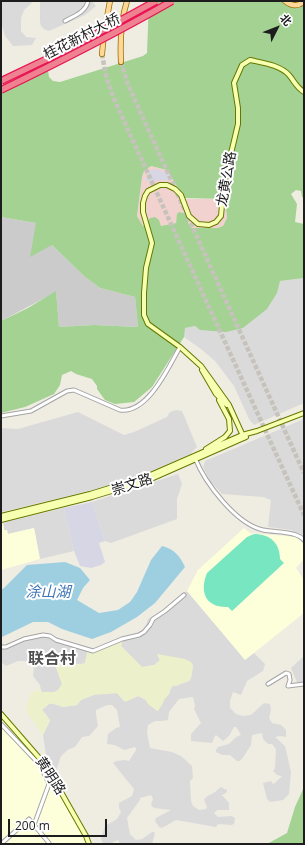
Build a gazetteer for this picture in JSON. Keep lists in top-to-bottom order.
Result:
{
  "streets": {
    "highway": ["桂花新村大桥"],
    "main road": ["龙黄公路", "崇文路", "黄明路"]
  },
  "crossings": [
    ["龙黄公路", "崇文路"]
  ],
  "districts": ["联合村"],
  "water": ["涂山湖"],
  "scale_bar": "200 m",
  "north": "top right"
}
